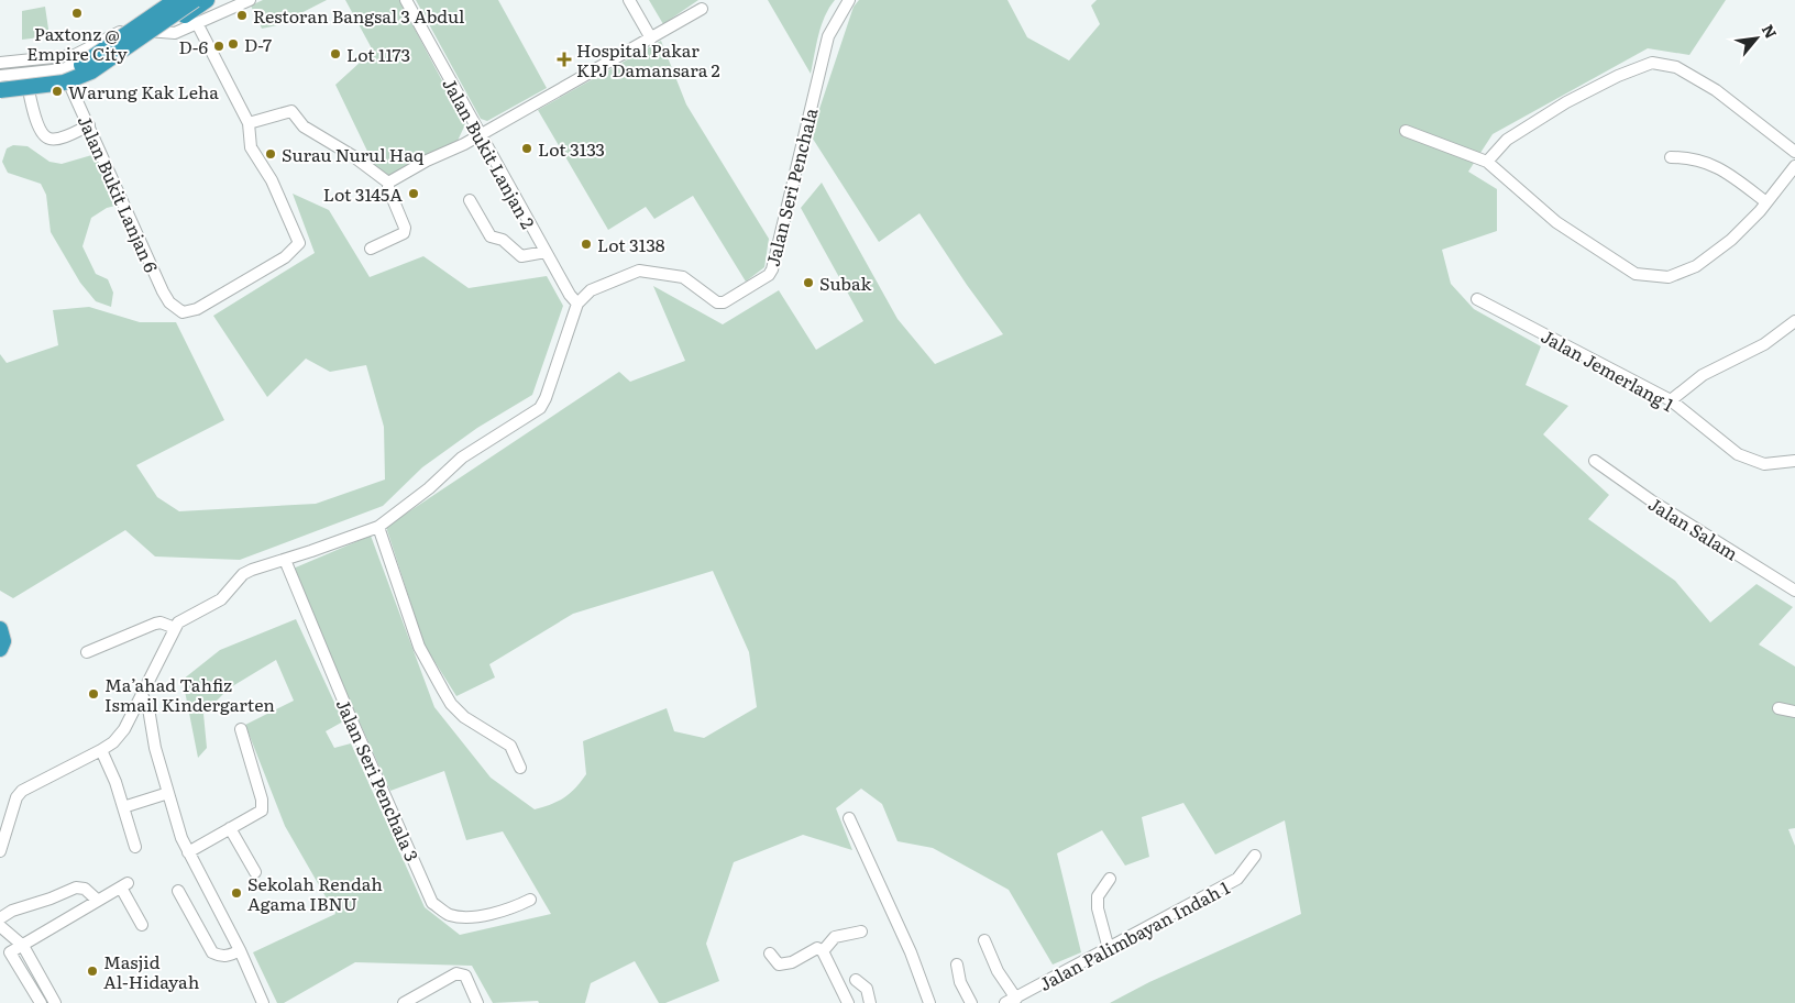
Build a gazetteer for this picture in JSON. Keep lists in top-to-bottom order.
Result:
{
  "streets": {
    "street": [
      "Jalan Bukit Lanjan 2",
      "Jalan Seri Penchala",
      "Jalan Bukit Lanjan 6",
      "Jalan Jemerlang 1",
      "Jalan Salam",
      "Jalan Seri Penchala 3",
      "Jalan Palimbayan Indah 1"
    ]
  },
  "crossings": [
    ["Jalan Bukit Lanjan 2", "Jalan Seri Penchala"]
  ],
  "places": {
    "other": [
      "Paxtonz @ Empire City",
      "Restoran Bangsal 3 Abdul",
      "D-7",
      "D-6",
      "Lot 1173",
      "Warung Kak Leha",
      "Lot 3133",
      "Surau Nurul Haq",
      "Lot 3145A",
      "Lot 3138",
      "Subak",
      "Ma’ahad Tahfiz Ismail Kindergarten",
      "Sekolah Rendah Agama IBNU",
      "Masjid Al-Hidayah"
    ],
    "health": ["Hospital Pakar KPJ Damansara 2"]
  },
  "north": "top right"
}
